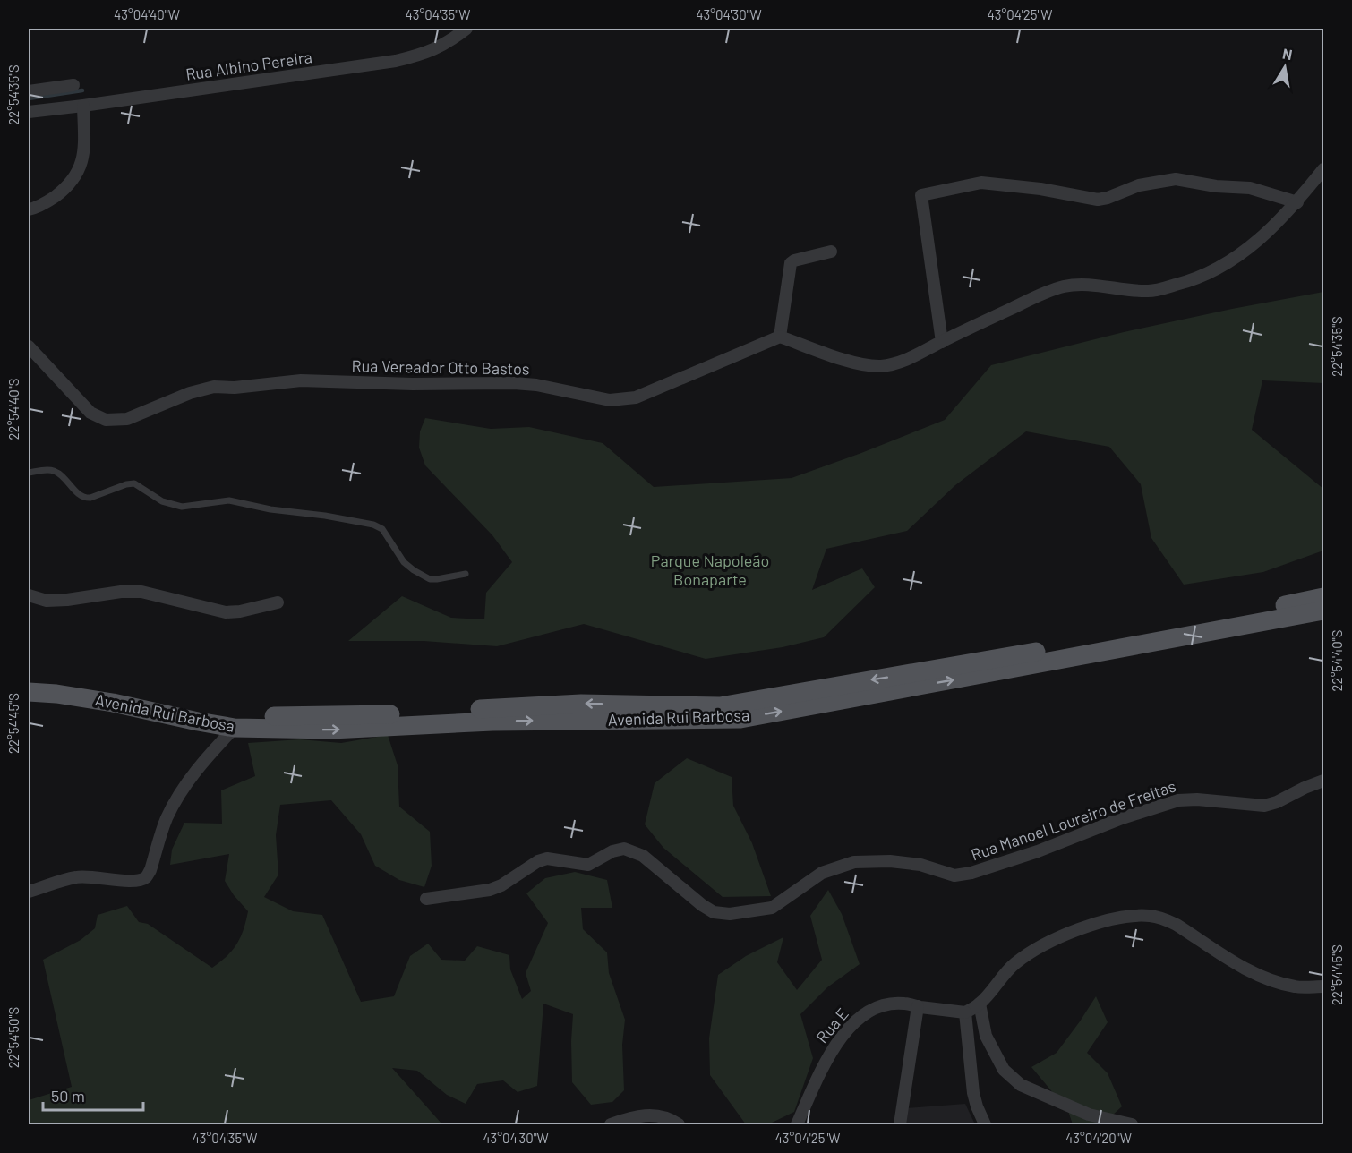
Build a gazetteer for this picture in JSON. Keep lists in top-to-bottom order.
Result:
{
  "streets": {
    "main road": ["Avenida Rui Barbosa"],
    "street": [
      "Rua Albino Pereira",
      "Rua Vereador Otto Bastos",
      "Rua Manoel Loureiro de Freitas",
      "Rua E"
    ]
  },
  "parks": ["Parque Napoleão Bonaparte"],
  "scale_bar": "50 m",
  "north": "top",
  "coordinates": [
    "43°04'40\"W",
    "43°04'35\"W",
    "43°04'30\"W",
    "43°04'25\"W",
    "22°54'35\"S",
    "22°54'40\"S",
    "22°54'45\"S",
    "22°54'50\"S",
    "43°04'20\"W"
  ]
}
